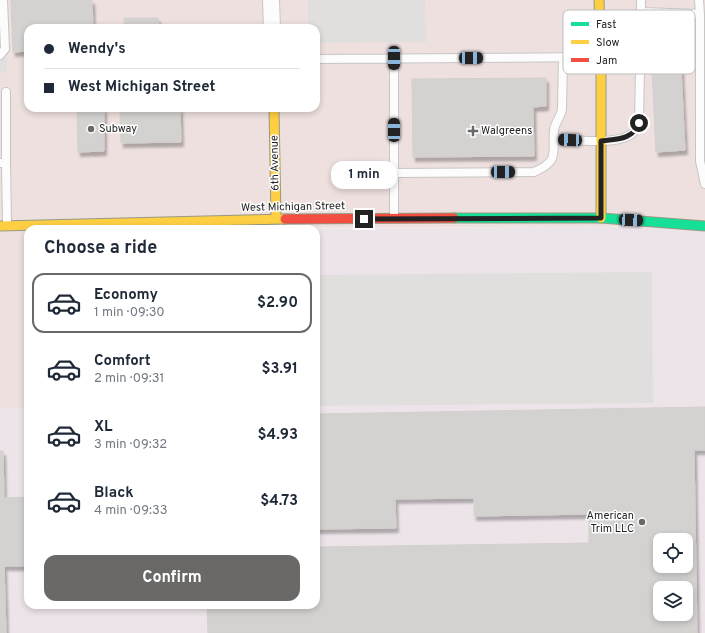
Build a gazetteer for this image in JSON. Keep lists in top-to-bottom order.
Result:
{
  "streets": {
    "main road": ["6th Avenue", "West Michigan Street"]
  },
  "crossings": [
    ["6th Avenue", "West Michigan Street"]
  ],
  "places": {
    "other": ["Subway", "American Trim LLC"],
    "health": ["Walgreens"]
  },
  "legend": ["Fast", "Slow", "Jam"],
  "page": {
    "banner": ["Wendy's", "West Michigan Street"],
    "bubble": "1 min",
    "heading": "Choose a ride",
    "list": [
      {
        "name": "Economy",
        "note": "1 min · 09:30",
        "value": "$2.90"
      },
      {
        "name": "Comfort",
        "note": "2 min · 09:31",
        "value": "$3.91"
      },
      {
        "name": "XL",
        "note": "3 min · 09:32",
        "value": "$4.93"
      },
      {
        "name": "Black",
        "note": "4 min · 09:33",
        "value": "$4.73"
      }
    ],
    "buttons": "Confirm"
  }
}
